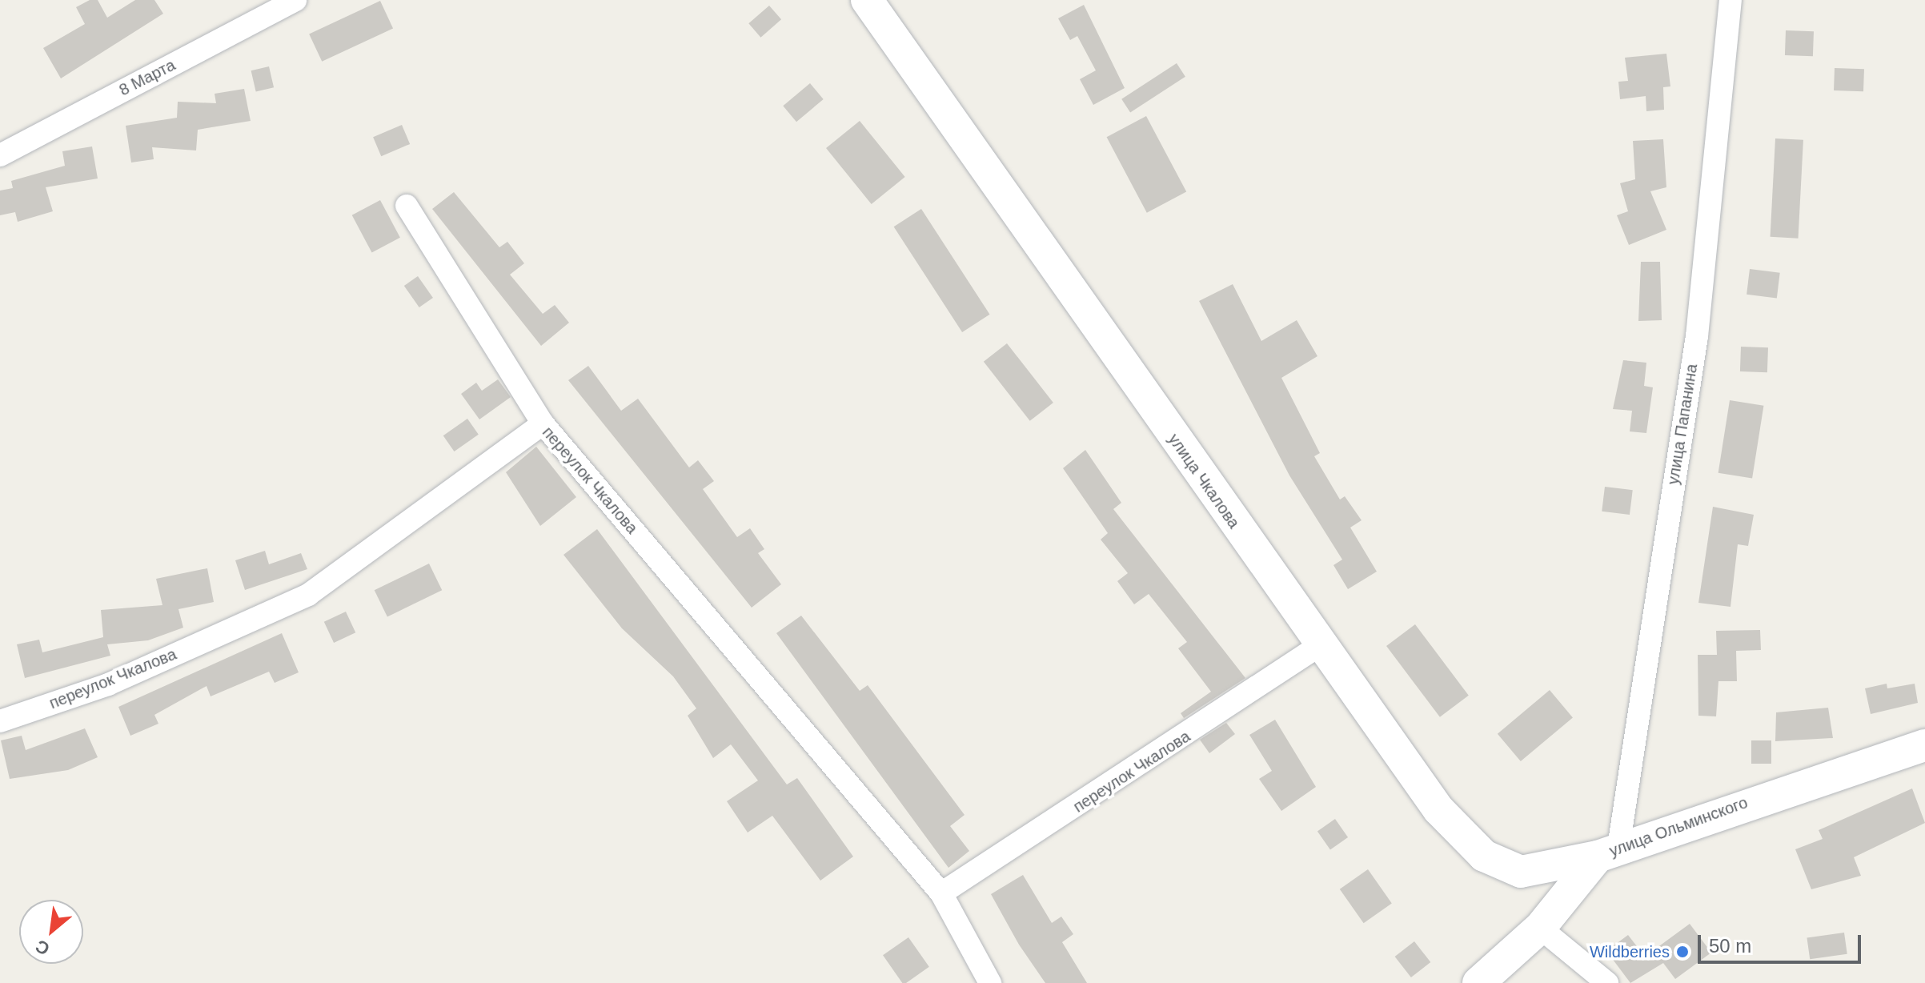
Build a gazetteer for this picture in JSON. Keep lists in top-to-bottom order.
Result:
{
  "streets": {
    "street": [
      "8 Марта",
      "улица Папанина",
      "переулок Чкалова",
      "улица Чкалова",
      "улица Ольминского"
    ]
  },
  "crossings": [
    ["улица Папанина", "улица Чкалова"],
    ["улица Папанина", "улица Ольминского"],
    ["переулок Чкалова", "улица Чкалова"],
    ["улица Чкалова", "улица Ольминского"]
  ],
  "places": ["Wildberries"],
  "scale_bar": "50 m",
  "north": "bottom left"
}
